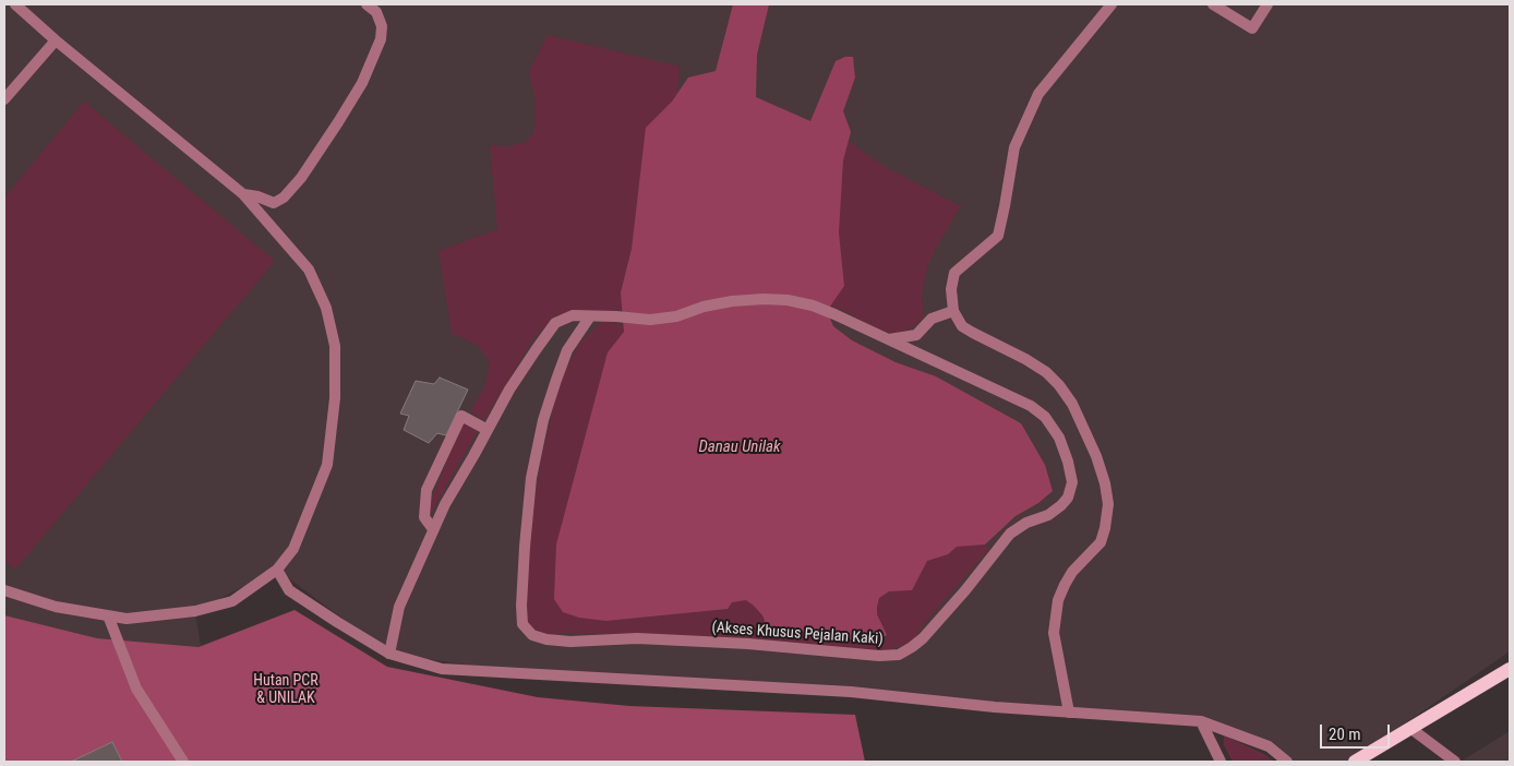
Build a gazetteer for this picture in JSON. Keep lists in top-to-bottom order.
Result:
{
  "streets": {
    "street": ["(Akses Khusus Pejalan Kaki)"]
  },
  "water": ["Danau Unilak"],
  "parks": ["Hutan PCR & UNILAK"],
  "scale_bar": "20 m"
}
